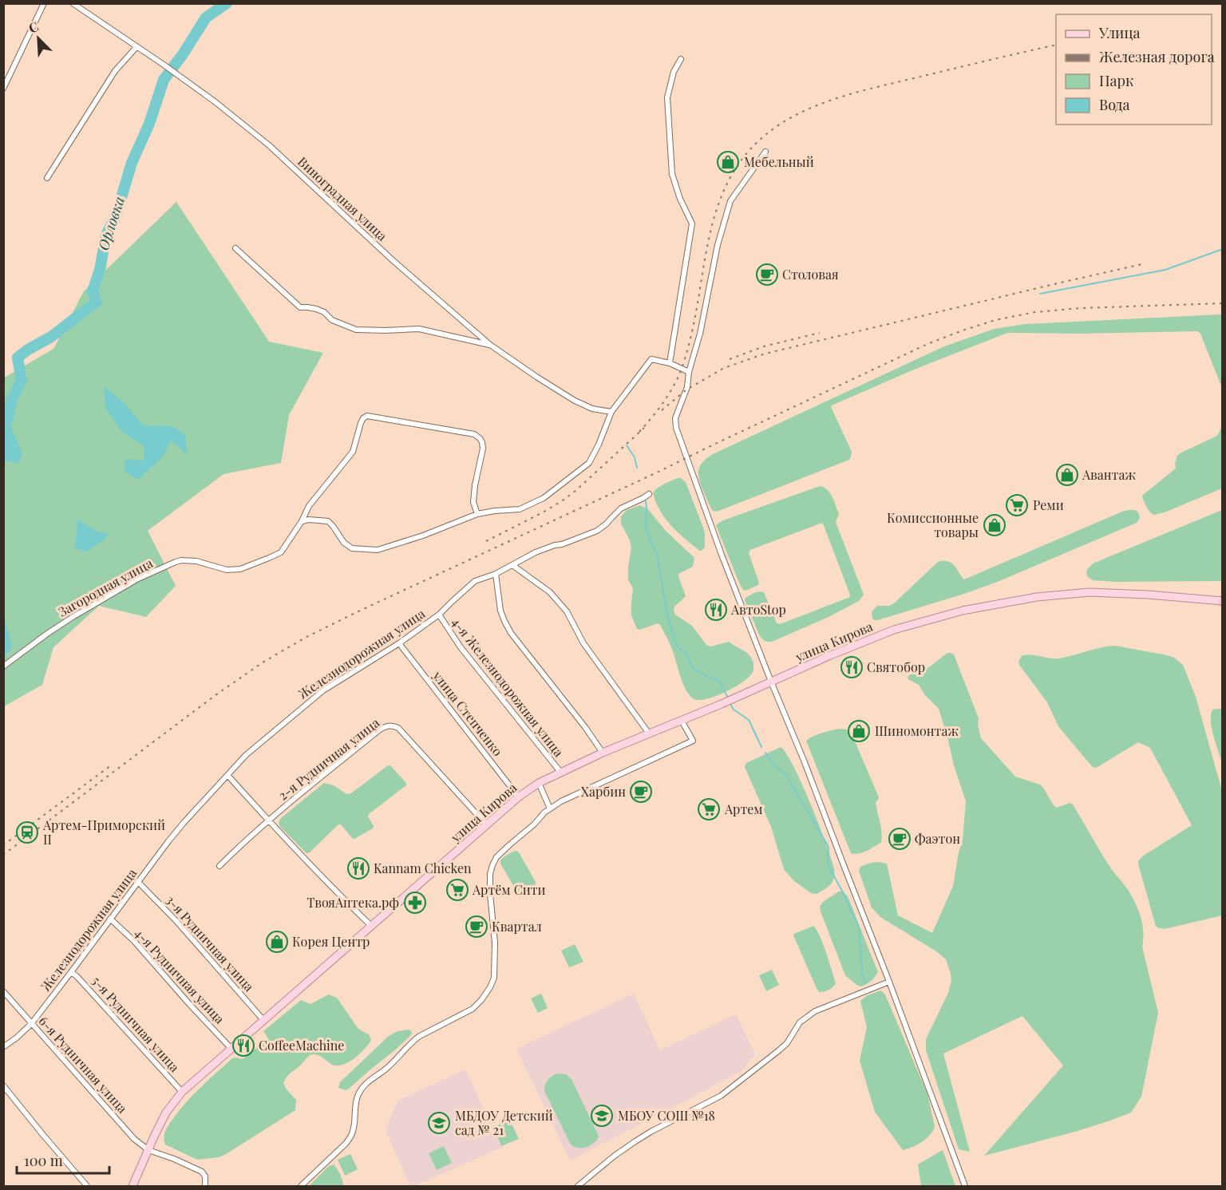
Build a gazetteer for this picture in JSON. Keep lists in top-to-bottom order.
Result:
{
  "streets": {
    "main road": ["улица Кирова"],
    "street": [
      "Виноградная улица",
      "Загородная улица",
      "Железнодорожная улица",
      "4-я Железнодорожная улица",
      "улица Степченко",
      "2-я Рудничная улица",
      "3-я Рудничная улица",
      "4-я Рудничная улица",
      "5-я Рудничная улица",
      "6-я Рудничная улица"
    ]
  },
  "crossings": [
    ["улица Кирова", "4-я Железнодорожная улица"],
    ["улица Кирова", "улица Степченко"],
    ["улица Кирова", "2-я Рудничная улица"],
    ["улица Кирова", "3-я Рудничная улица"],
    ["улица Кирова", "4-я Рудничная улица"],
    ["улица Кирова", "5-я Рудничная улица"],
    ["улица Кирова", "6-я Рудничная улица"],
    ["Железнодорожная улица", "4-я Железнодорожная улица"],
    ["Железнодорожная улица", "улица Степченко"],
    ["Железнодорожная улица", "3-я Рудничная улица"],
    ["Железнодорожная улица", "4-я Рудничная улица"],
    ["Железнодорожная улица", "5-я Рудничная улица"],
    ["Железнодорожная улица", "6-я Рудничная улица"]
  ],
  "water": ["Орловка"],
  "places": {
    "shop": [
      "Мебельный",
      "Авантаж",
      "Комиссионные товары",
      "Шиномонтаж",
      "Корея Центр"
    ],
    "cafe": [
      "Столовая",
      "Харбин",
      "Фаэтон",
      "Квартал"
    ],
    "supermarket": ["Реми", "Артем", "Артём Сити"],
    "restaurant": [
      "АвтоStop",
      "Святобор",
      "Kannam Chicken",
      "CoffeeMachine"
    ],
    "station": ["Артем-Приморский II"],
    "pharmacy": ["ТвояАптека.рф"],
    "school or university": ["МБОУ СОШ №18", "МБДОУ Детский сад № 21"]
  },
  "legend": [
    "Улица",
    "Железная дорога",
    "Парк",
    "Вода"
  ],
  "scale_bar": "100 m",
  "north": "top left"
}
